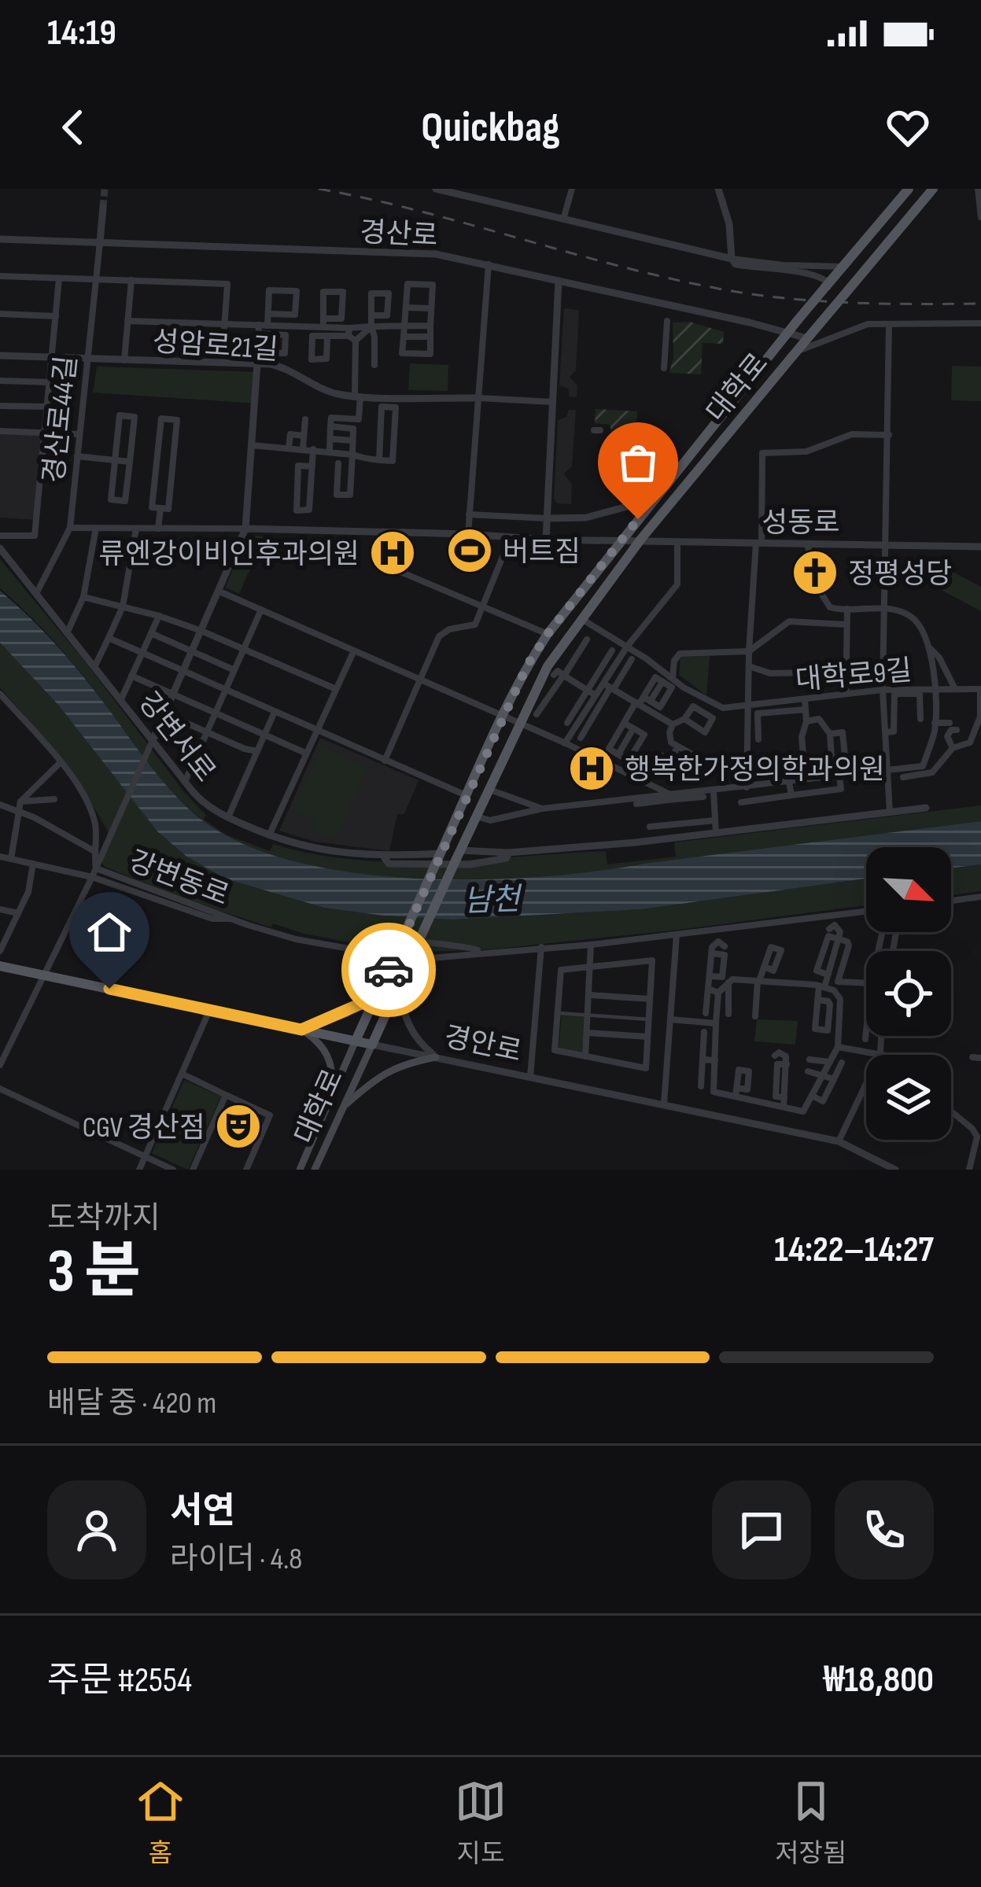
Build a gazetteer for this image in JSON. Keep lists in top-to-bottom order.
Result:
{
  "streets": {
    "main road": ["대학로", "경안로"],
    "street": [
      "경산로",
      "성암로21길",
      "경산로44길",
      "성동로",
      "대학로9길",
      "강변서로",
      "강변동로"
    ]
  },
  "crossings": [
    ["경산로", "대학로"],
    ["경산로", "경산로44길"],
    ["성암로21길", "경산로44길"],
    ["대학로", "성동로"],
    ["대학로", "대학로9길"],
    ["대학로", "강변서로"],
    ["대학로", "강변동로"],
    ["대학로", "경안로"],
    ["경산로44길", "강변서로"]
  ],
  "water": ["남천"],
  "places": {
    "sports": ["버트짐"],
    "hospital": ["류엔강이비인후과의원", "행복한가정의학과의원"],
    "church": ["정평성당"],
    "theatre": ["CGV 경산점"]
  },
  "north": "bottom right",
  "page": {
    "status": "14:19",
    "header": "Quickbag",
    "heading": ["3 분", "도착까지", "14:22–14:27"],
    "panel": [
      "서연",
      "라이더 · 4.8",
      "주문 #2554",
      "₩18,800"
    ],
    "bar": "배달 중 · 420 m",
    "tabs": ["홈", "지도", "저장됨"]
  }
}
